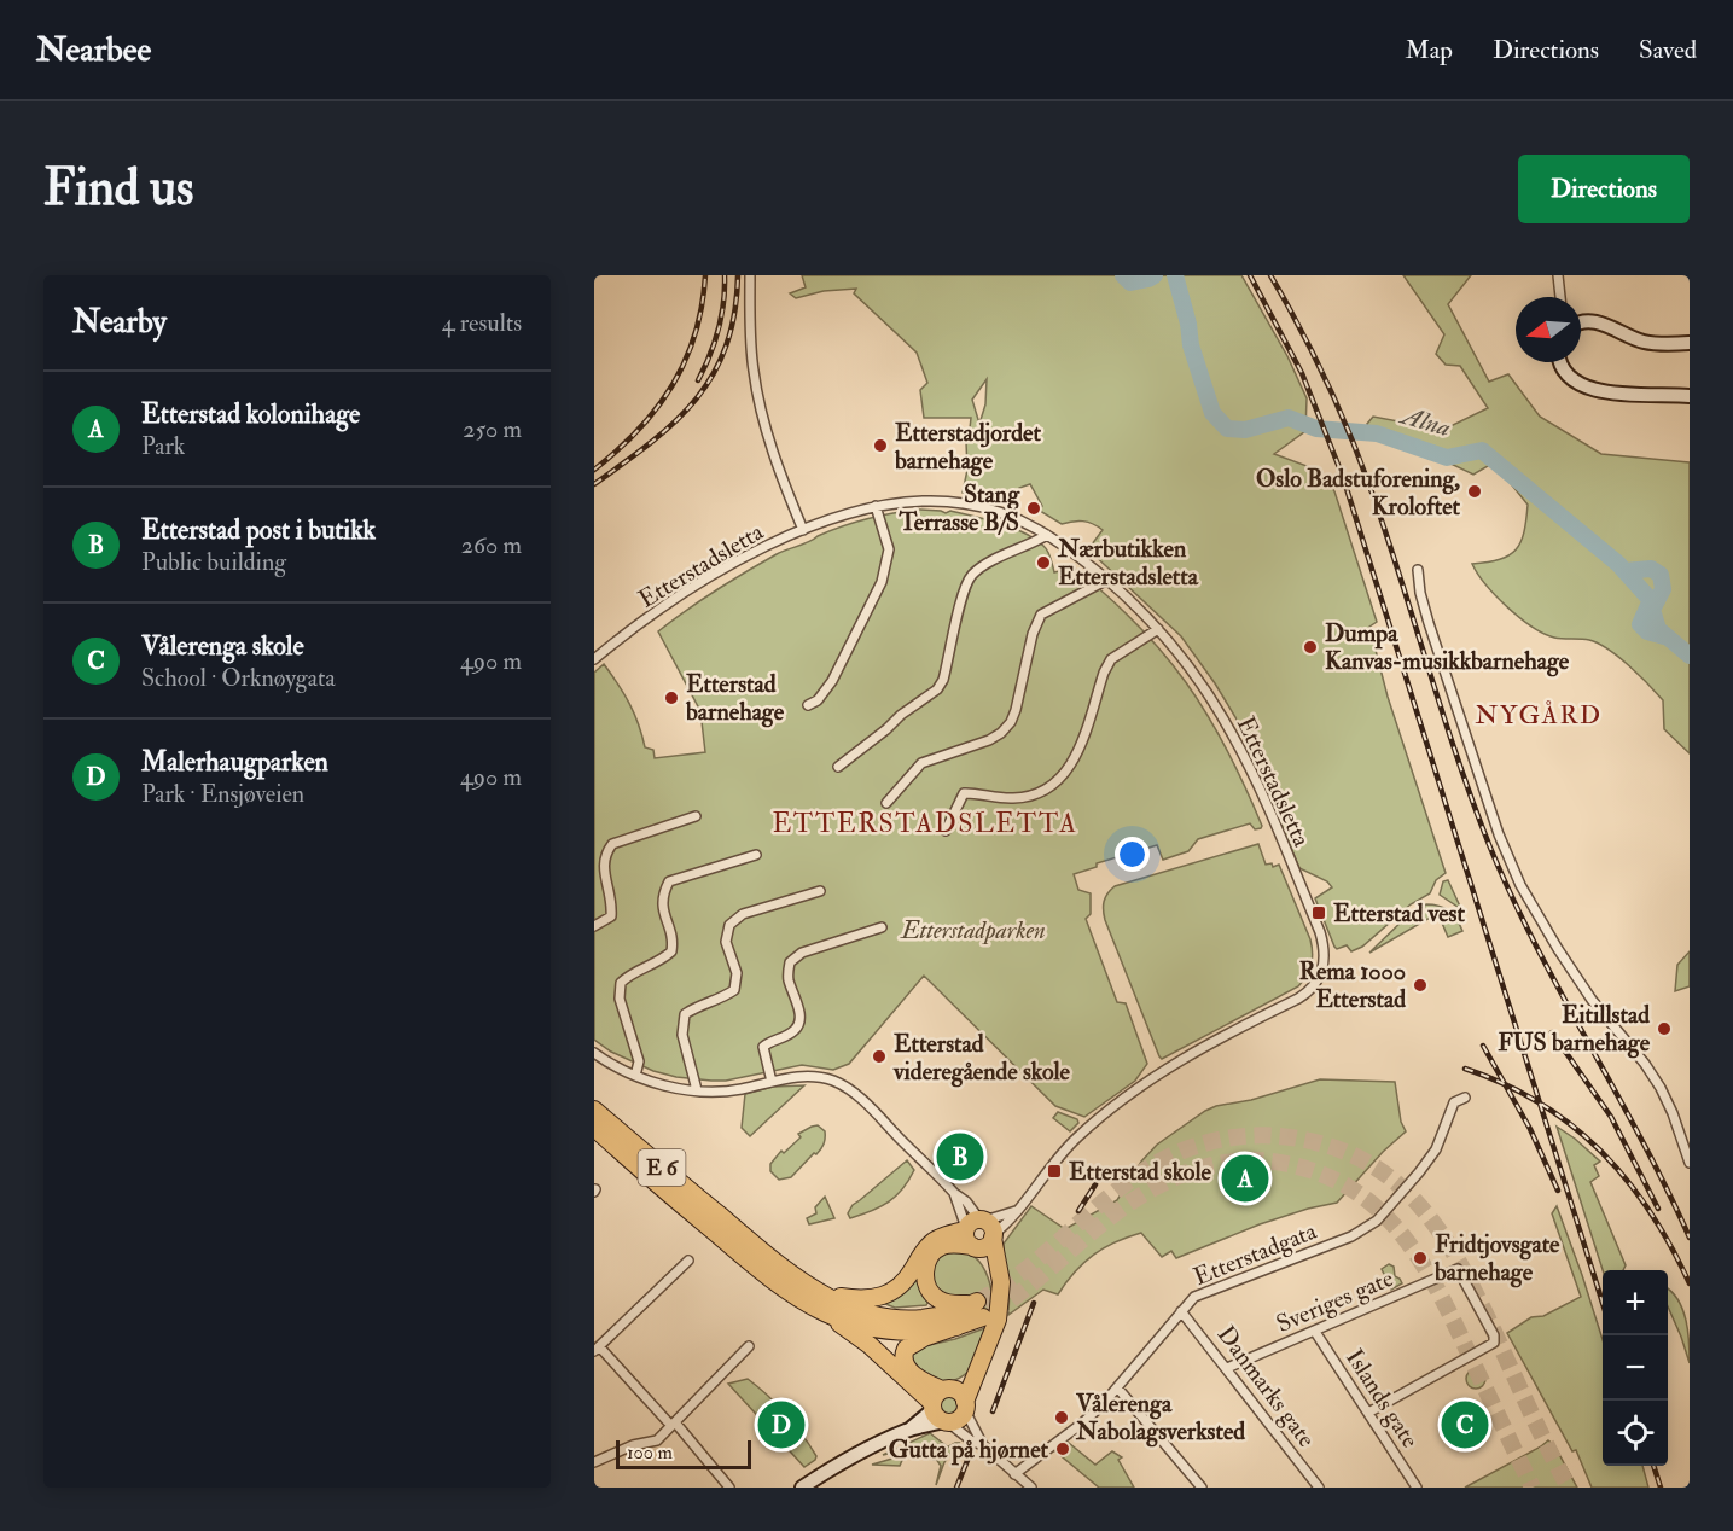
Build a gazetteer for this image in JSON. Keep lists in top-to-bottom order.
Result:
{
  "streets": {
    "highway": ["E 6"],
    "street": [
      "Etterstadsletta",
      "Etterstadgata",
      "Sveriges gate",
      "Danmarks gate",
      "Islands gate"
    ]
  },
  "crossings": [
    ["Etterstadgata", "Danmarks gate"],
    ["Sveriges gate", "Danmarks gate"],
    ["Sveriges gate", "Islands gate"]
  ],
  "districts": ["NYGÅRD", "ETTERSTADSLETTA"],
  "water": ["Alna"],
  "parks": ["Etterstadparken"],
  "places": {
    "other": [
      "Etterstadjordet barnehage",
      "Oslo Badstuforening, Kroloftet",
      "Stang Terrasse B/S",
      "Nærbutikken Etterstadsletta",
      "Dumpa Kanvas-musikkbarnehage",
      "Etterstad barnehage",
      "Rema 1000 Etterstad",
      "Eitillstad FUS barnehage",
      "Etterstad videregående skole",
      "Fridtjovsgate barnehage",
      "Vålerenga Nabolagsverksted",
      "Gutta på hjørnet"
    ],
    "transit": ["Etterstad vest", "Etterstad skole"]
  },
  "scale_bar": "100 m",
  "north": "left",
  "page": {
    "header": "Nearbee",
    "nav": ["Map", "Directions", "Saved"],
    "buttons": "Directions",
    "title": "Find us",
    "heading": ["Nearby", "4 results"],
    "list": [
      {
        "mark": "A",
        "name": "Etterstad kolonihage",
        "note": "Park",
        "value": "250 m"
      },
      {
        "mark": "B",
        "name": "Etterstad post i butikk",
        "note": "Public building",
        "value": "260 m"
      },
      {
        "mark": "C",
        "name": "Vålerenga skole",
        "note": "School · Orknøygata",
        "value": "490 m"
      },
      {
        "mark": "D",
        "name": "Malerhaugparken",
        "note": "Park · Ensjøveien",
        "value": "490 m"
      }
    ],
    "pins": [
      "B",
      "A",
      "C",
      "D"
    ],
    "map_buttons": ["+", "−"],
    "scale": "100 m"
  }
}
